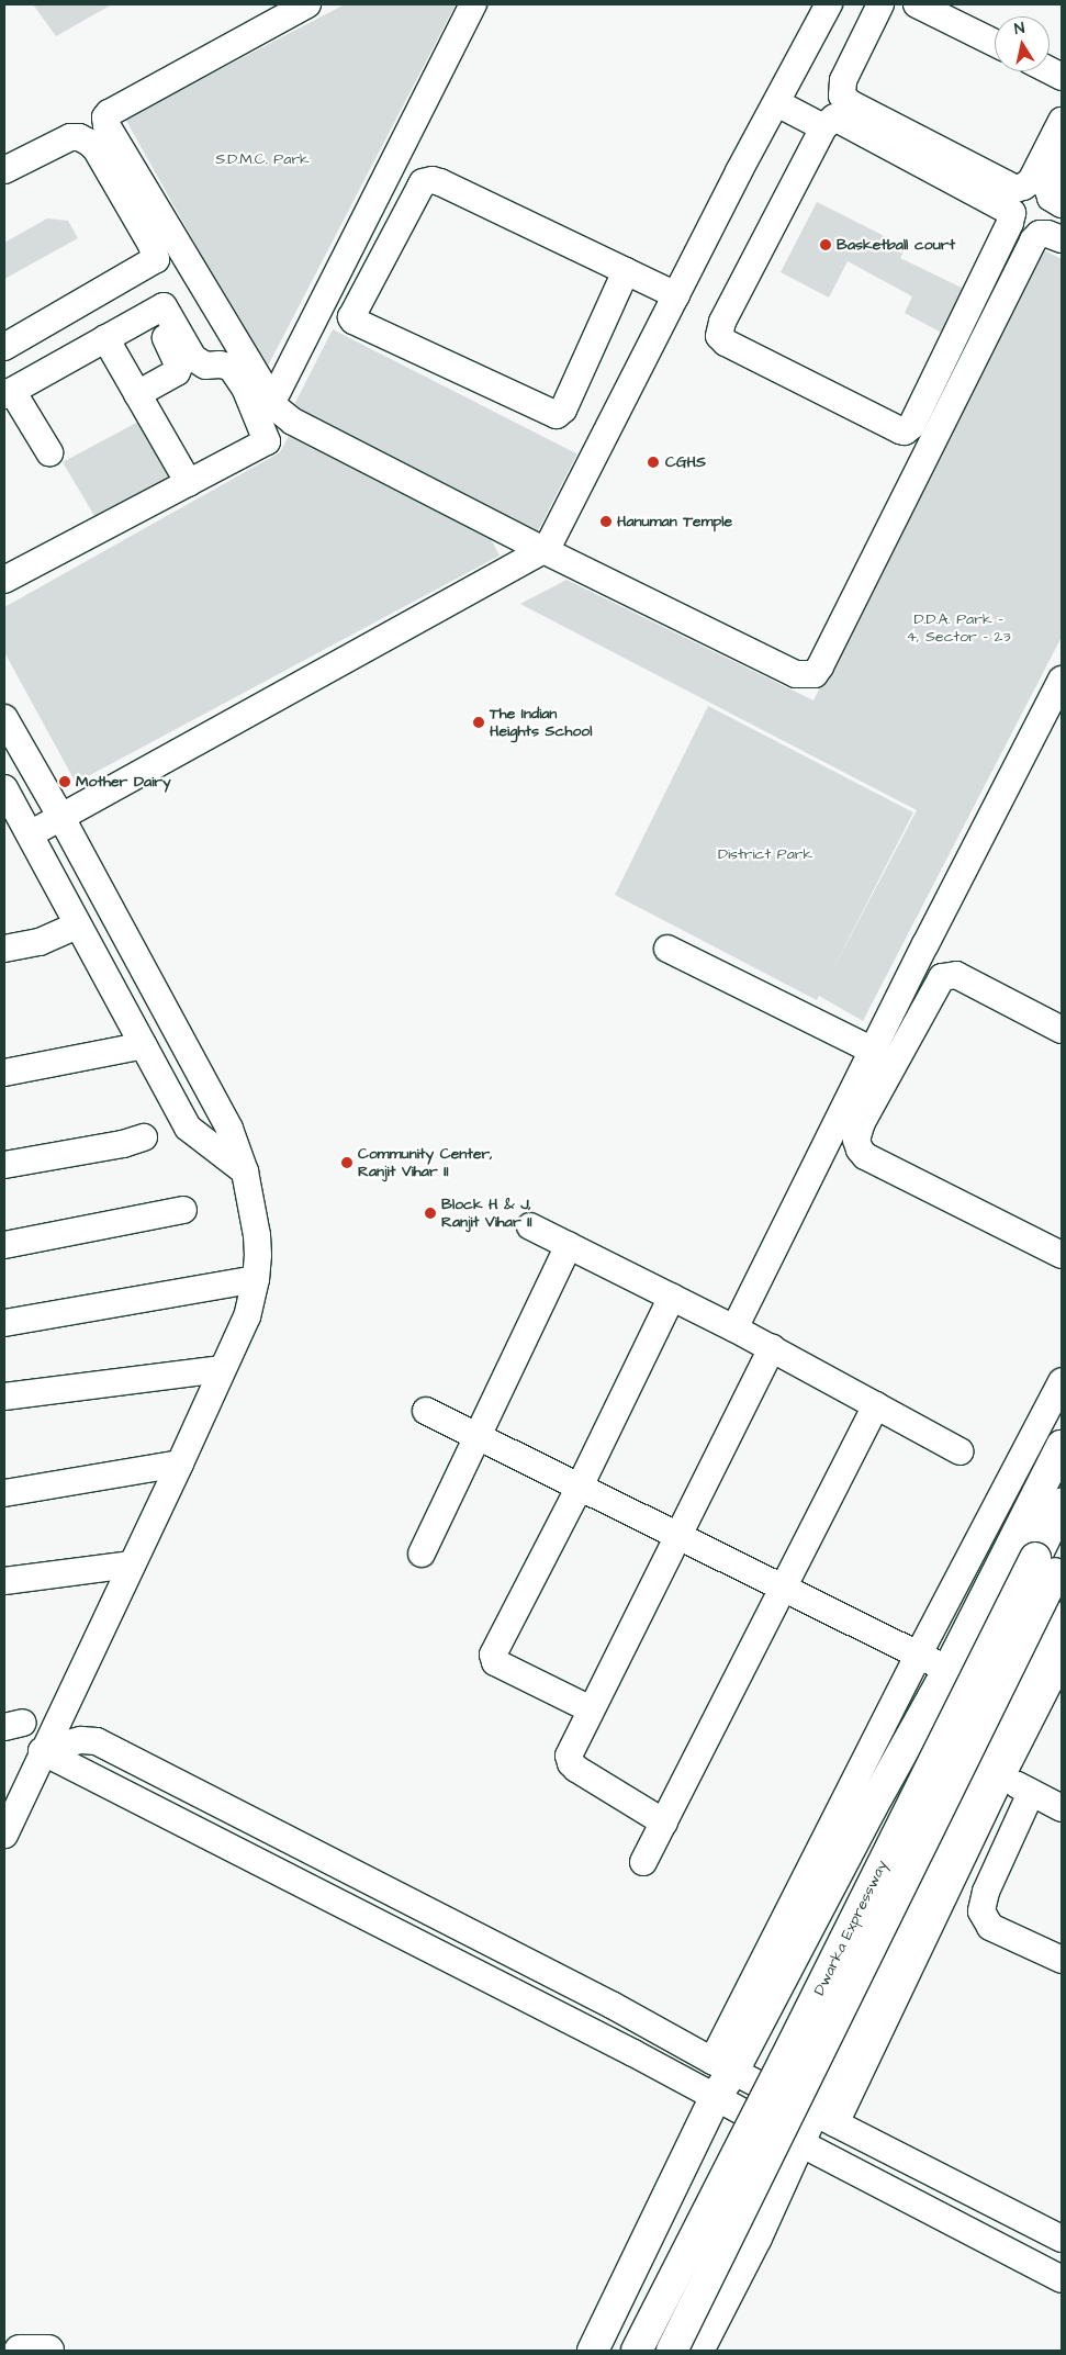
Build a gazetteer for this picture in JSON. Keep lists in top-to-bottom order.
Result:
{
  "streets": {
    "main road": ["Dwarka Expressway"]
  },
  "parks": ["S.D.M.C. Park", "D.D.A. Park - 4, Sector - 23", "District Park"],
  "places": [
    "Basketball court",
    "CGHS",
    "Hanuman Temple",
    "The Indian Heights School",
    "Mother Dairy",
    "Community Center, Ranjit Vihar II",
    "Block H & J, Ranjit Vihar II"
  ],
  "north": "top"
}
